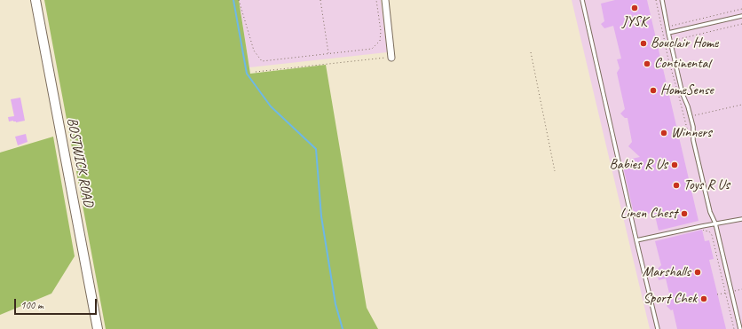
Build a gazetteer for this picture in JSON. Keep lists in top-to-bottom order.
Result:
{
  "streets": {
    "main road": ["BOSTWICK ROAD"]
  },
  "places": [
    "JYSK",
    "Bouclair Home",
    "Continental",
    "HomeSense",
    "Winners",
    "Babies R Us",
    "Toys R Us",
    "Linen Chest",
    "Marshalls",
    "Sport Chek"
  ],
  "scale_bar": "100 m"
}
